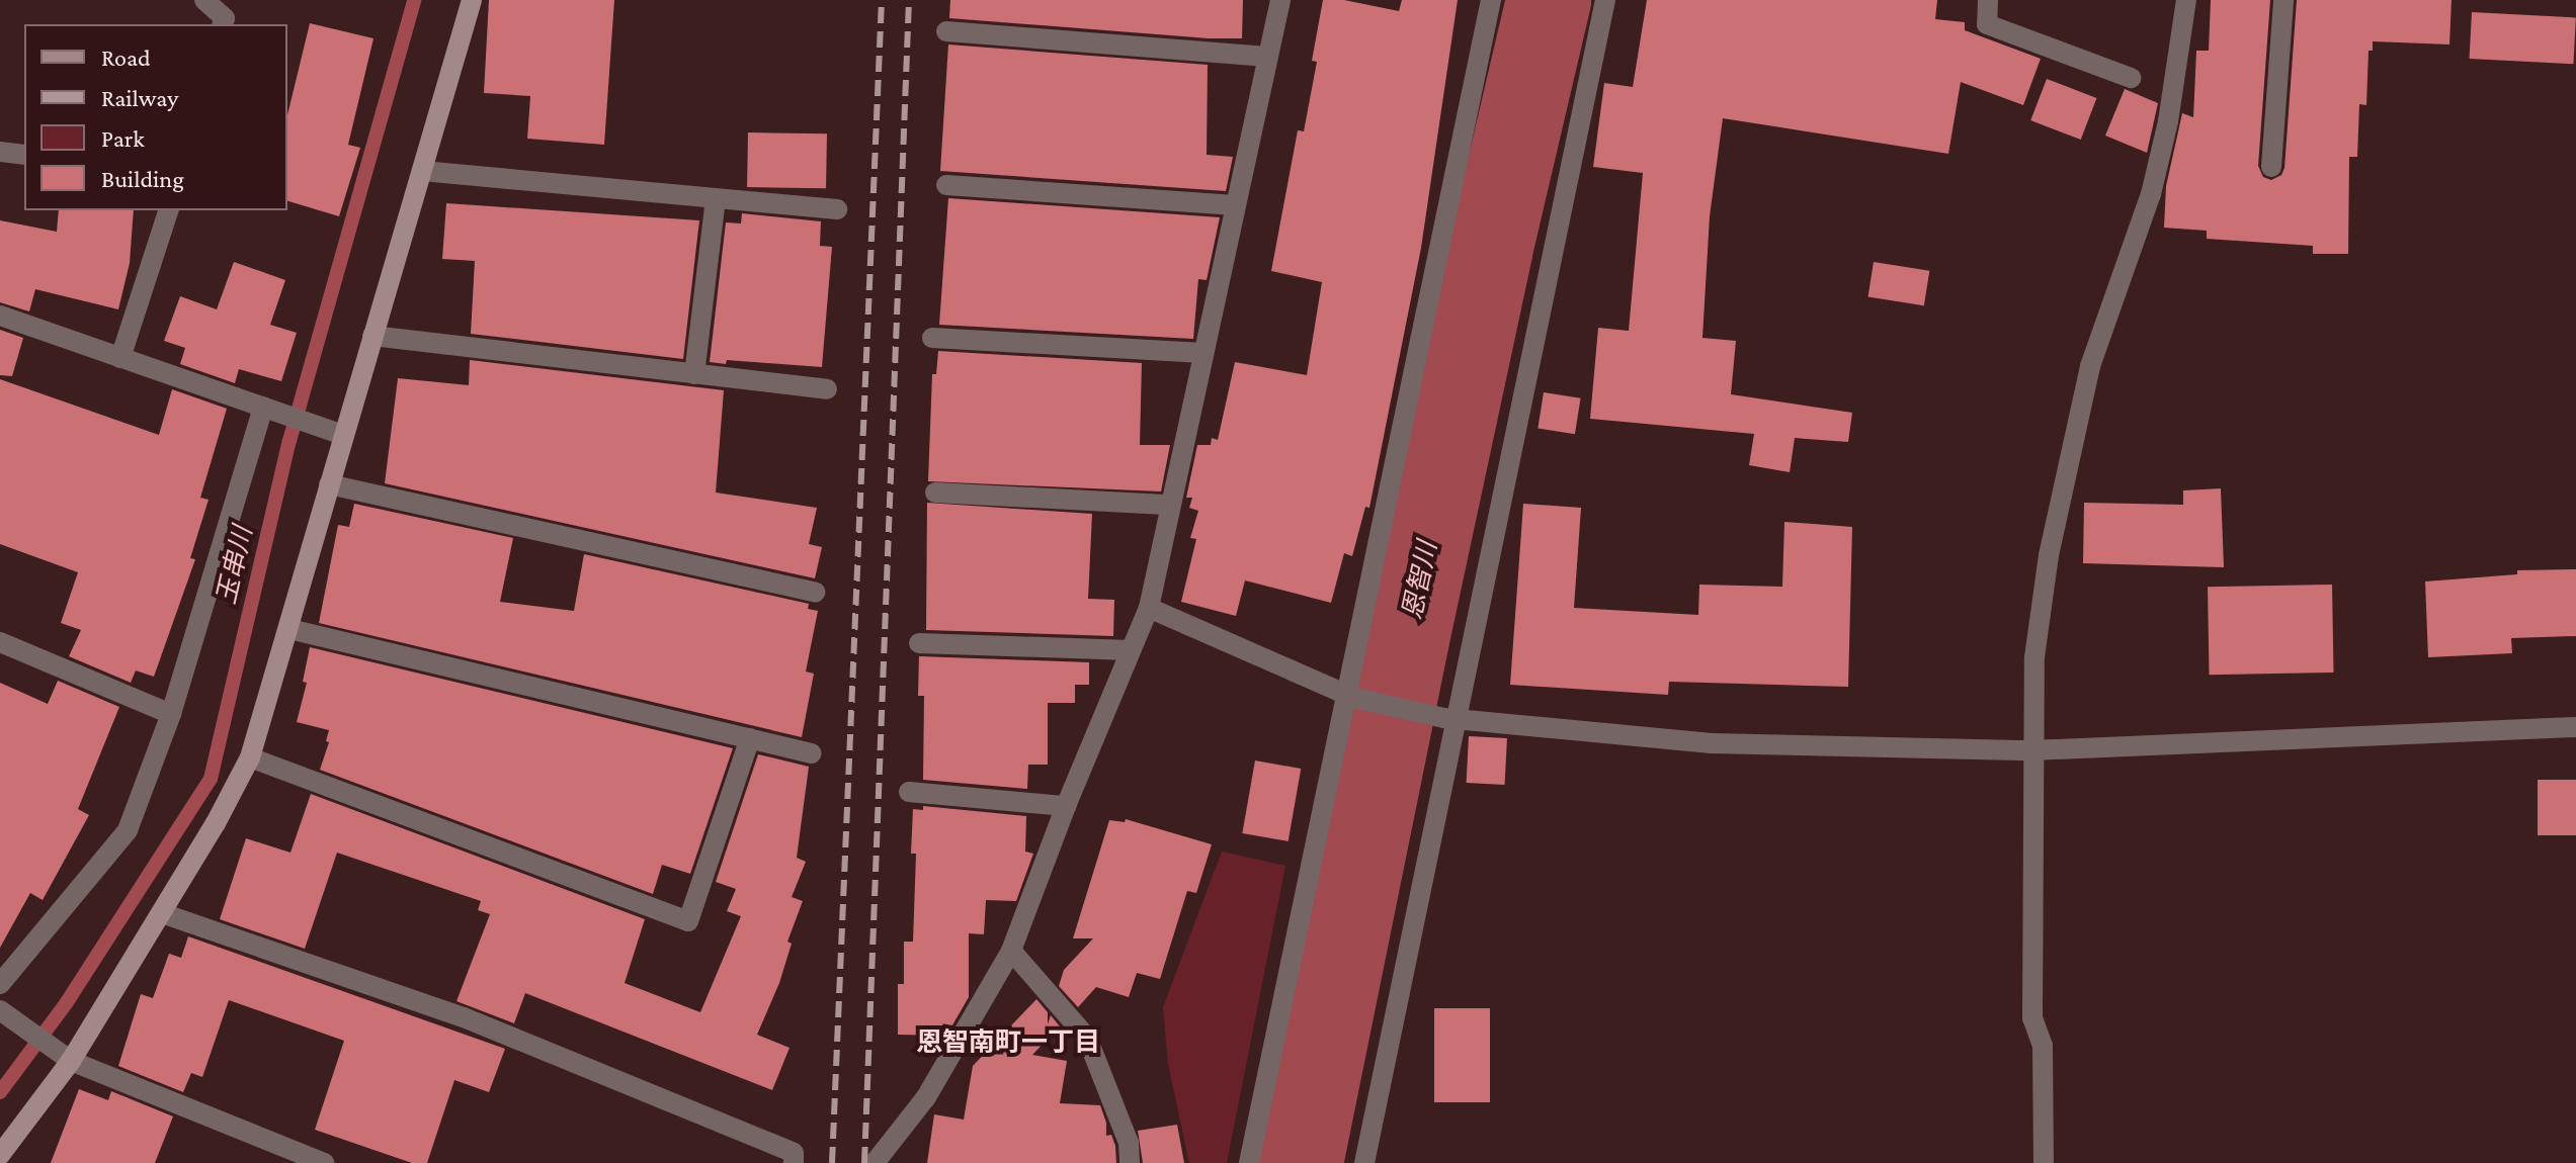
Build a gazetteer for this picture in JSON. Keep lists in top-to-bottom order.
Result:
{
  "districts": ["恩智南町一丁目"],
  "water": ["玉串川", "恩智川"],
  "legend": [
    "Road",
    "Railway",
    "Park",
    "Building"
  ]
}
